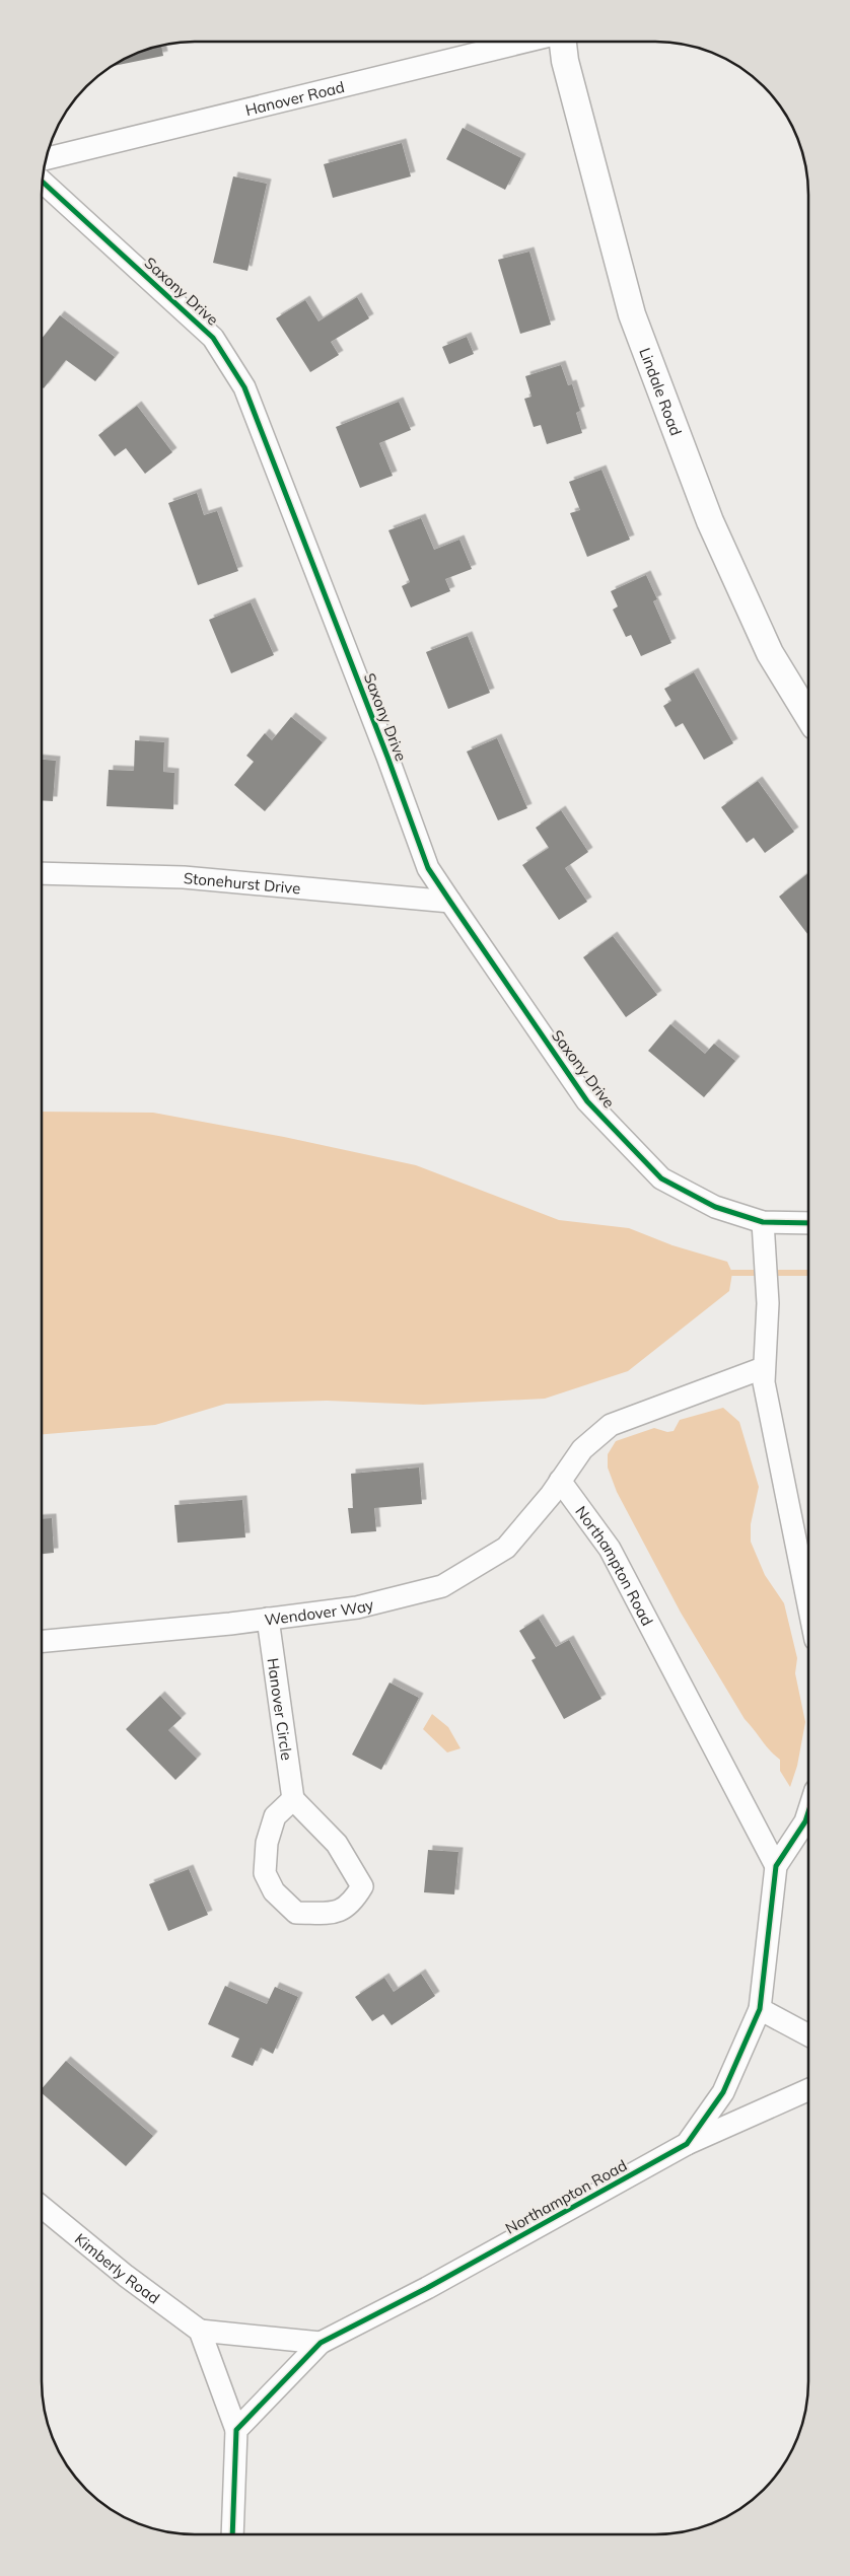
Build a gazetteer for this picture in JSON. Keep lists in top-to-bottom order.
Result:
{
  "streets": {
    "street": [
      "Hanover Road",
      "Saxony Drive",
      "Lindale Road",
      "Stonehurst Drive",
      "Northampton Road",
      "Wendover Way",
      "Hanover Circle",
      "Kimberly Road"
    ]
  },
  "crossings": [
    ["Saxony Drive", "Stonehurst Drive"],
    ["Northampton Road", "Wendover Way"],
    ["Wendover Way", "Hanover Circle"]
  ]
}
